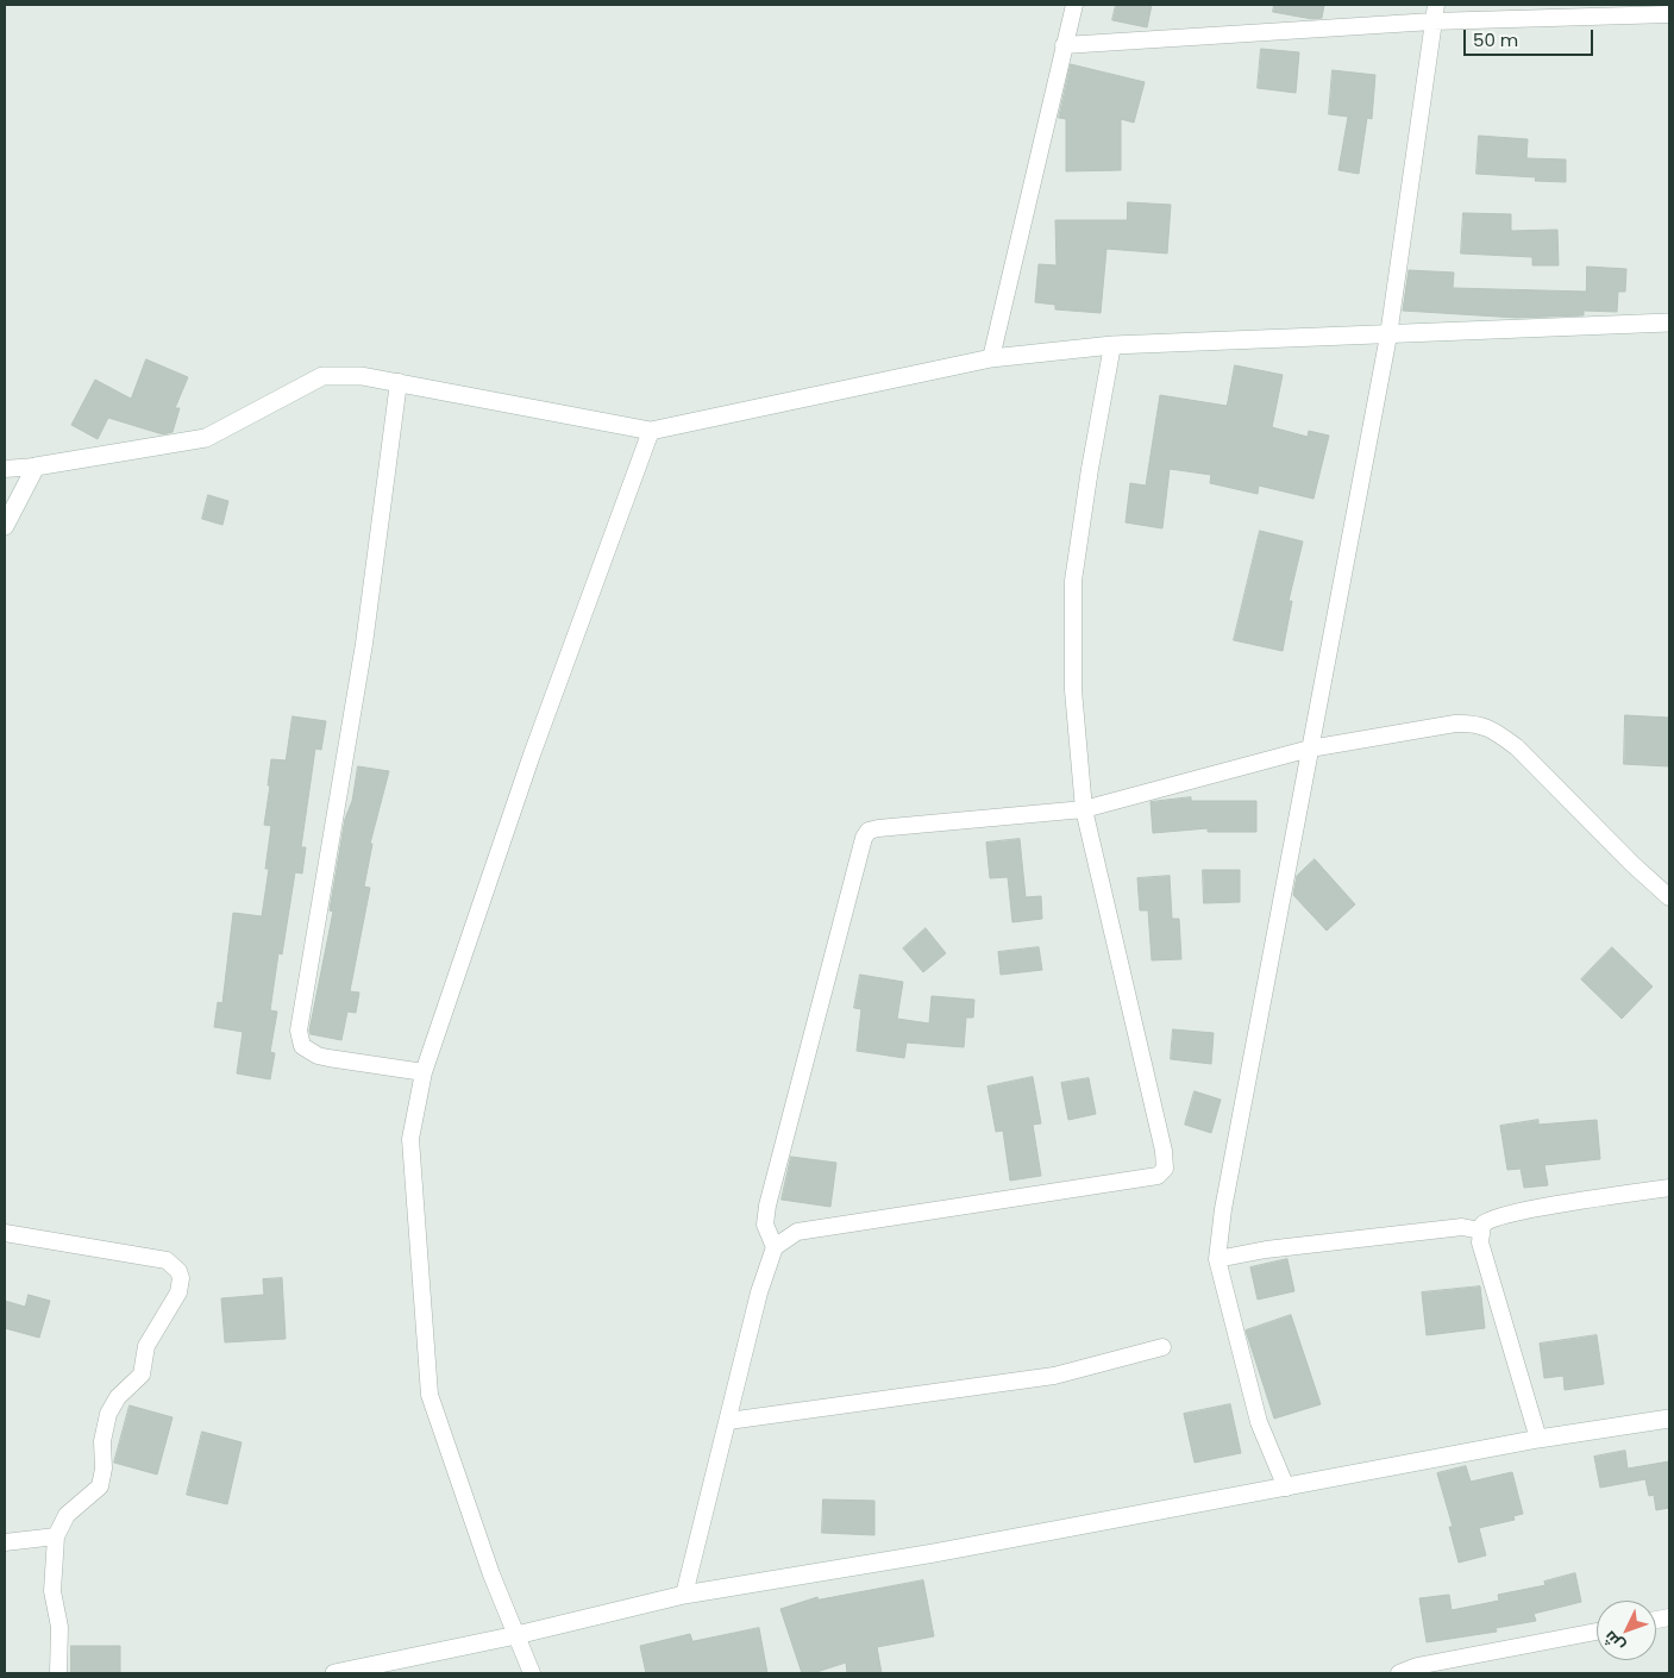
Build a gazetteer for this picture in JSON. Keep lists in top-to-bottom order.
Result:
{
  "scale_bar": "50 m",
  "north": "bottom left"
}
